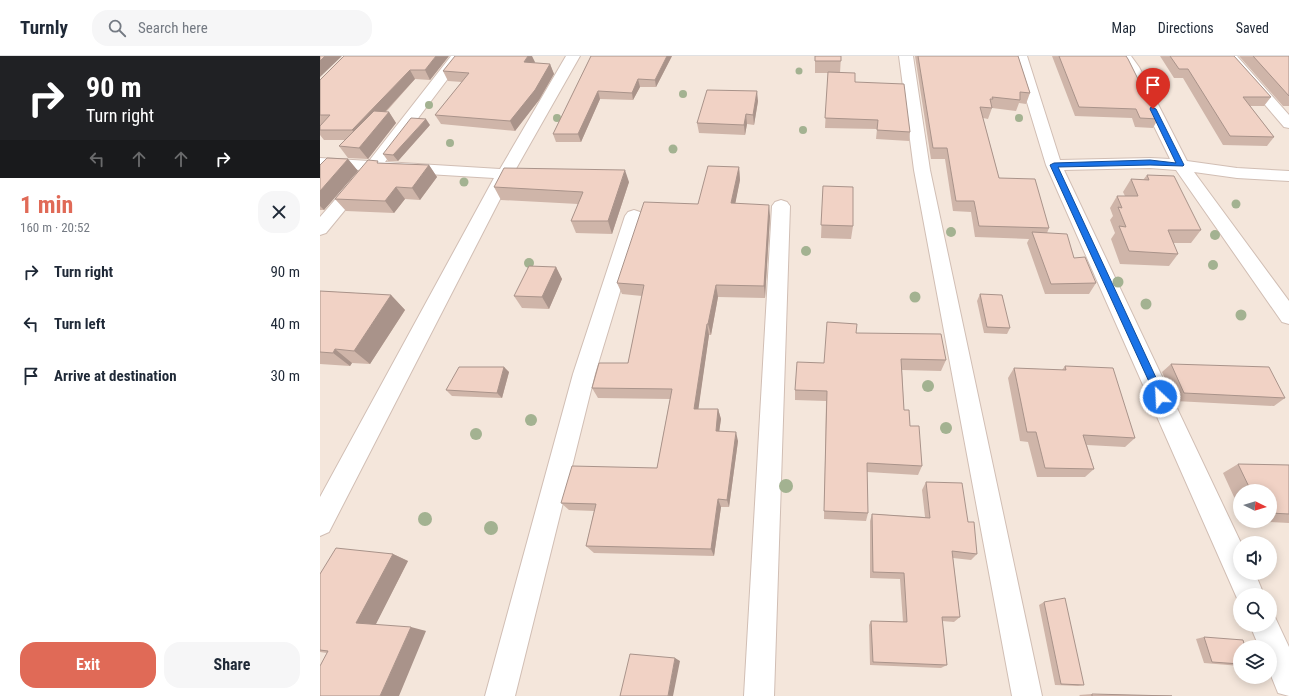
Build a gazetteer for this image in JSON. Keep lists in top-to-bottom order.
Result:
{
  "north": "right",
  "page": {
    "header": "Turnly",
    "search": "Search here",
    "nav": ["Map", "Directions", "Saved"],
    "turn": ["90 m", "Turn right"],
    "heading": ["1 min", "160 m · 20:52"],
    "list": [
      {
        "name": "Turn right",
        "value": "90 m"
      },
      {
        "name": "Turn left",
        "value": "40 m"
      },
      {
        "name": "Arrive at destination",
        "value": "30 m"
      }
    ],
    "buttons": ["Exit", "Share"]
  }
}
